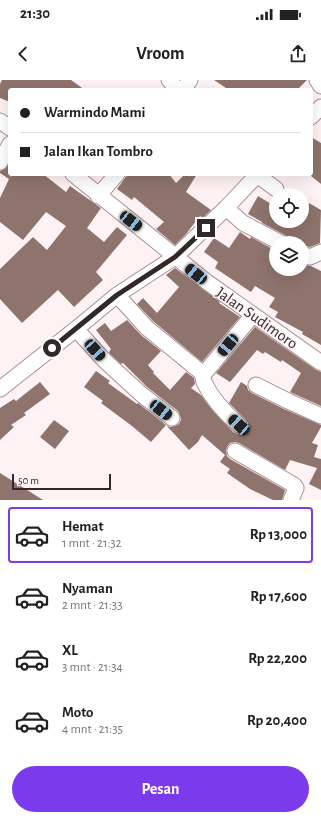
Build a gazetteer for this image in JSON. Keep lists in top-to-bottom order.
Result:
{
  "streets": {
    "street": ["Jalan Sudimoro"]
  },
  "scale_bar": "50 m",
  "page": {
    "status": "21:30",
    "header": "Vroom",
    "banner": ["Warmindo Mami", "Jalan Ikan Tombro"],
    "scale": "50 m",
    "list": [
      {
        "name": "Hemat",
        "note": "1 mnt · 21:32",
        "value": "Rp 13,000"
      },
      {
        "name": "Nyaman",
        "note": "2 mnt · 21:33",
        "value": "Rp 17,600"
      },
      {
        "name": "XL",
        "note": "3 mnt · 21:34",
        "value": "Rp 22,200"
      },
      {
        "name": "Moto",
        "note": "4 mnt · 21:35",
        "value": "Rp 20,400"
      }
    ],
    "buttons": "Pesan"
  }
}
